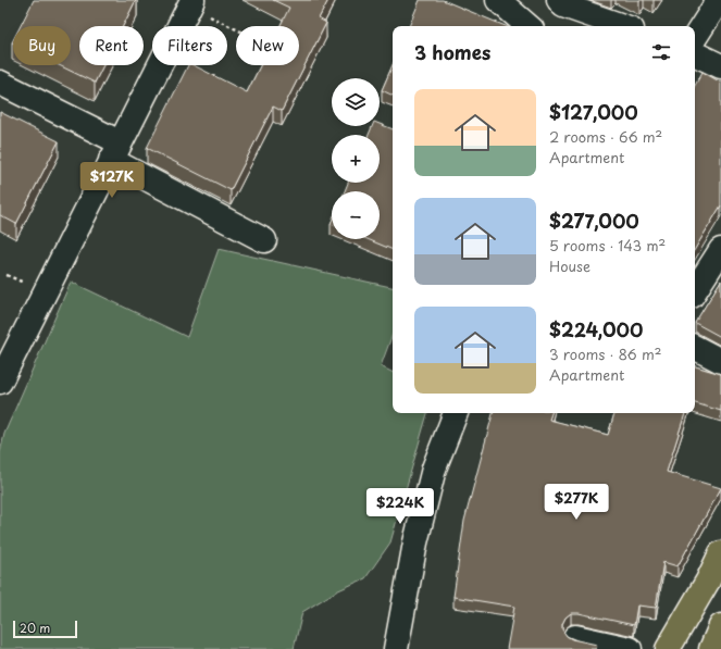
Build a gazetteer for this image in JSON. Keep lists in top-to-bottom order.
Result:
{
  "scale_bar": "20 m",
  "page": {
    "chip": [
      "Buy",
      "Rent",
      "Filters",
      "New"
    ],
    "heading": "3 homes",
    "map_buttons": ["+", "−"],
    "list": [
      {
        "name": "$127,000",
        "note": "2 rooms · 66 m² · Apartment"
      },
      {
        "name": "$277,000",
        "note": "5 rooms · 143 m² · House"
      },
      {
        "name": "$224,000",
        "note": "3 rooms · 86 m² · Apartment"
      }
    ],
    "price": ["$127K", "$277K", "$224K"],
    "scale": "20 m"
  }
}
